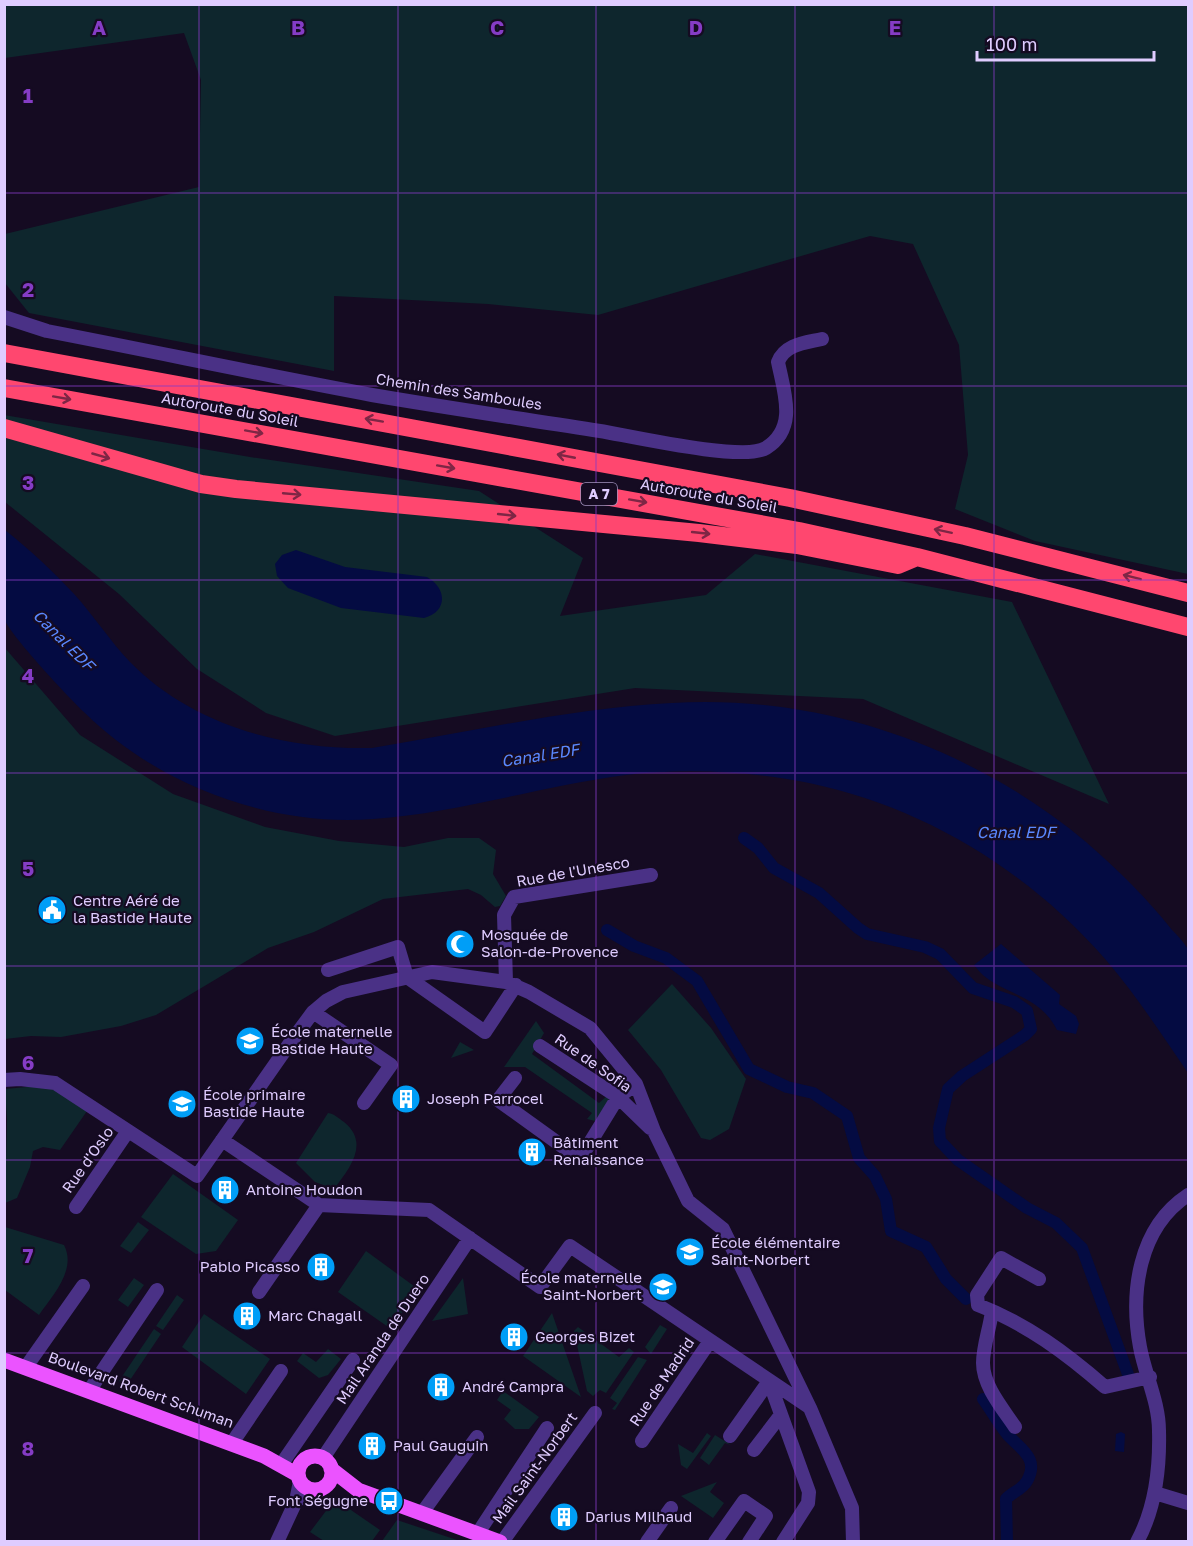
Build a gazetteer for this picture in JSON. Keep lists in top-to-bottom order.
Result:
{
  "streets": {
    "highway": ["Autoroute du Soleil", "A 7"],
    "main road": ["Boulevard Robert Schuman"],
    "street": [
      "Chemin des Samboules",
      "Rue de l'Unesco",
      "Rue de Sofia",
      "Rue d'Oslo",
      "Mail Aranda de Duero",
      "Rue de Madrid",
      "Mail Saint-Norbert"
    ]
  },
  "crossings": [
    ["Mail Aranda de Duero", "Boulevard Robert Schuman"]
  ],
  "water": ["Canal EDF"],
  "places": {
    "public building": ["Centre Aéré de la Bastide Haute"],
    "mosque": ["Mosquée de Salon-de-Provence"],
    "school or university": [
      "École maternelle Bastide Haute",
      "École primaire Bastide Haute",
      "École élémentaire Saint-Norbert",
      "École maternelle Saint-Norbert"
    ],
    "building": [
      "Joseph Parrocel",
      "Bâtiment Renaissance",
      "Antoine Houdon",
      "Pablo Picasso",
      "Marc Chagall",
      "Georges Bizet",
      "André Campra",
      "Paul Gauguin",
      "Darius Milhaud"
    ],
    "bus stop": ["Font Ségugne"]
  },
  "scale_bar": "100 m",
  "grid": {
    "columns": [
      "A",
      "B",
      "C",
      "D",
      "E"
    ],
    "rows": [
      "1",
      "2",
      "3",
      "4",
      "5",
      "6",
      "7",
      "8"
    ]
  }
}
